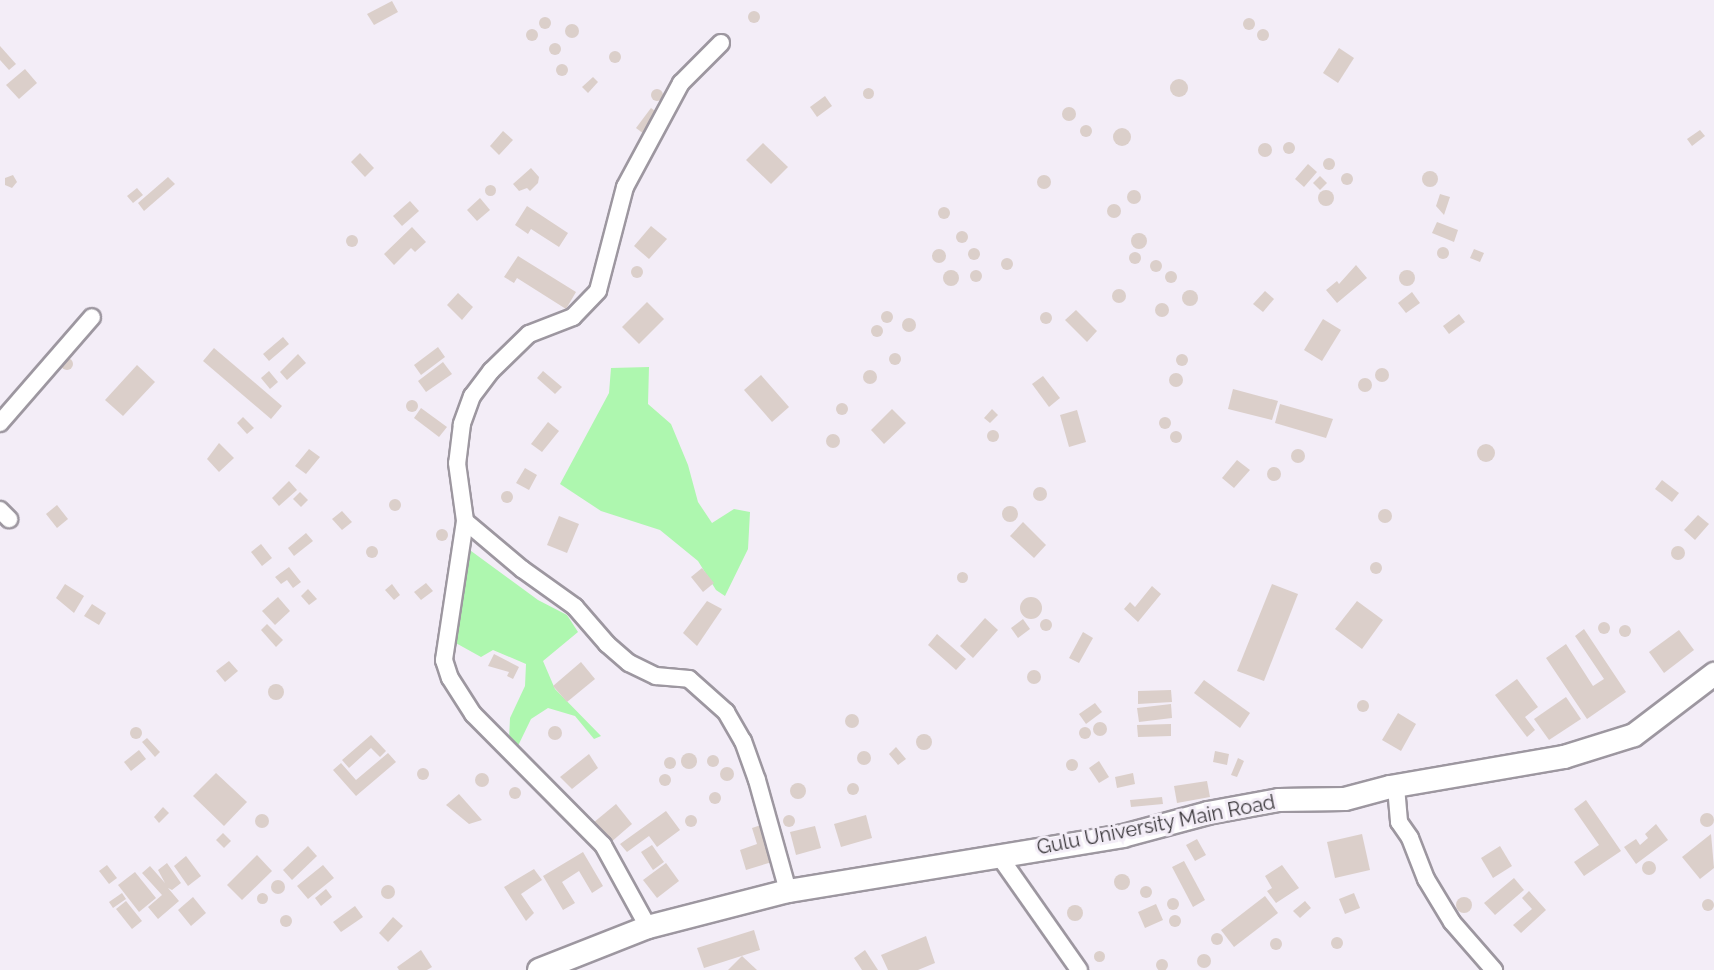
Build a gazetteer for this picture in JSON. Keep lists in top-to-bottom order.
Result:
{
  "streets": {
    "street": ["Gulu University Main Road"]
  }
}
